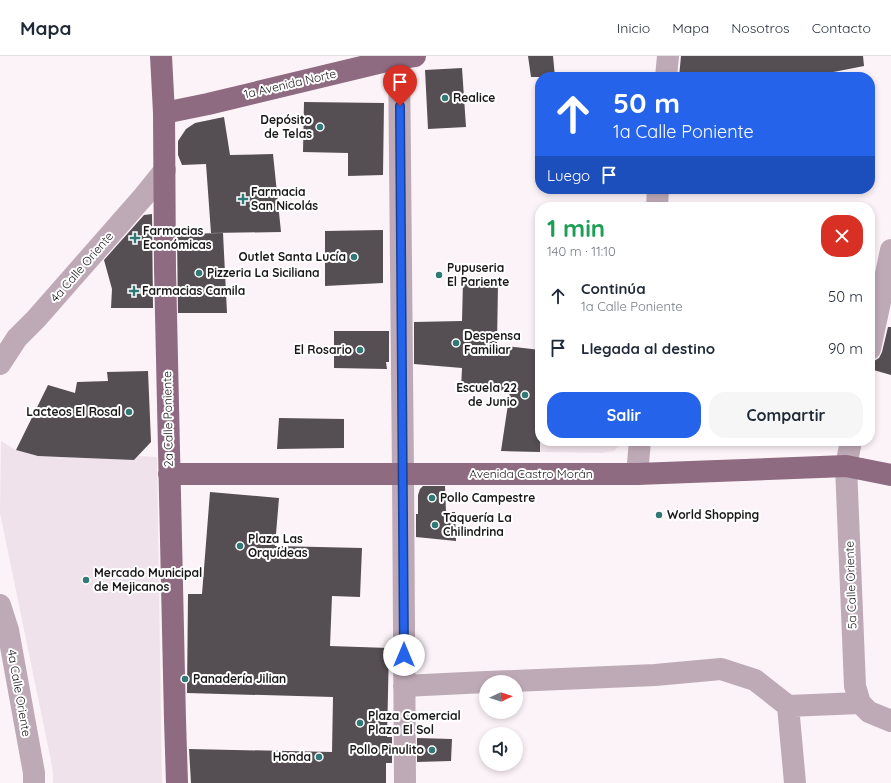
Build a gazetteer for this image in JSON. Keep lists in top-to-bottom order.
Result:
{
  "streets": {
    "main road": ["1a Avenida Norte", "2a Calle Poniente", "Avenida Castro Morán"],
    "street": ["4a Calle Oriente", "5a Calle Oriente"]
  },
  "crossings": [
    ["1a Avenida Norte", "2a Calle Poniente"],
    ["4a Calle Oriente", "2a Calle Poniente"],
    ["2a Calle Poniente", "Avenida Castro Morán"],
    ["Avenida Castro Morán", "5a Calle Oriente"]
  ],
  "places": {
    "other": [
      "Realice",
      "Depósito de Telas",
      "Outlet Santa Lucía",
      "Pizzeria La Siciliana",
      "Pupuseria El Pariente",
      "Despensa Familiar",
      "El Rosario",
      "Escuela 22 de Junio",
      "Lacteos El Rosal",
      "Pollo Campestre",
      "World Shopping",
      "Taquería La Chilindrina",
      "Plaza Las Orquídeas",
      "Mercado Municipal de Mejicanos",
      "Panadería Jilian",
      "Plaza Comercial Plaza El Sol",
      "Pollo Pinulito",
      "Honda"
    ],
    "health": ["Farmacia San Nicolás", "Farmacias Económicas", "Farmacias Camila"]
  },
  "north": "right",
  "page": {
    "header": "Mapa",
    "nav": [
      "Inicio",
      "Mapa",
      "Nosotros",
      "Contacto"
    ],
    "turn": ["50 m", "1a Calle Poniente"],
    "then": "Luego",
    "heading": ["1 min", "140 m · 11:10"],
    "list": [
      {
        "name": "Continúa",
        "note": "1a Calle Poniente",
        "value": "50 m"
      },
      {
        "name": "Llegada al destino",
        "value": "90 m"
      }
    ],
    "buttons": ["Salir", "Compartir"]
  }
}
